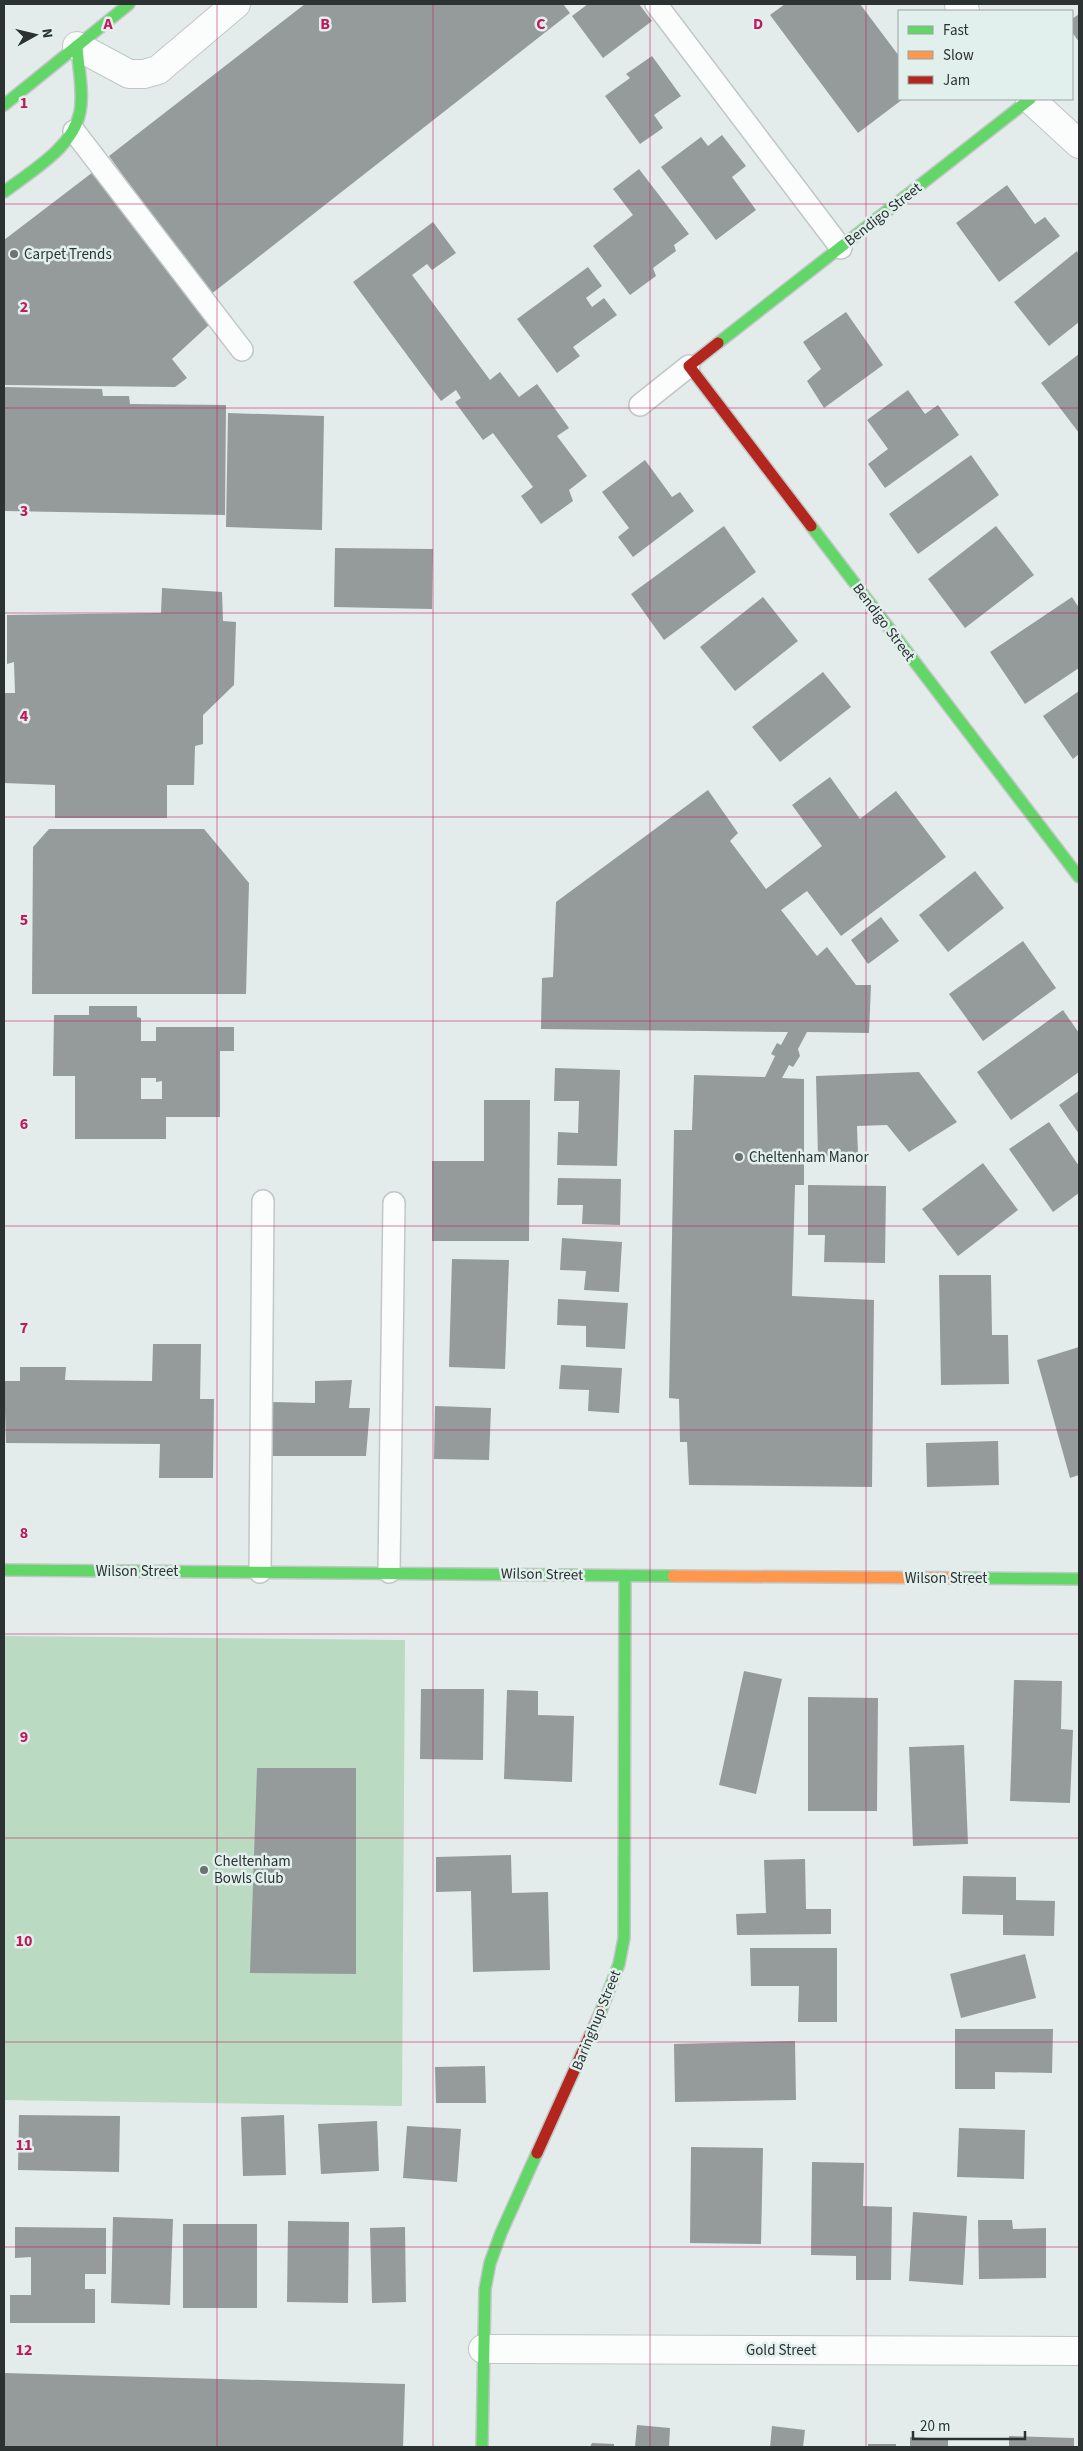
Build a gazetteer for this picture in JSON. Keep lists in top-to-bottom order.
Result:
{
  "streets": {
    "main road": ["Bendigo Street", "Wilson Street", "Baringhup Street"],
    "street": ["Gold Street"]
  },
  "crossings": [
    ["Wilson Street", "Baringhup Street"],
    ["Baringhup Street", "Gold Street"]
  ],
  "places": ["Carpet Trends", "Cheltenham Manor", "Cheltenham Bowls Club"],
  "legend": ["Fast", "Slow", "Jam"],
  "scale_bar": "20 m",
  "north": "right",
  "grid": {
    "columns": [
      "A",
      "B",
      "C",
      "D"
    ],
    "rows": [
      "1",
      "2",
      "3",
      "4",
      "5",
      "6",
      "7",
      "8",
      "9",
      "10",
      "11",
      "12"
    ]
  }
}
